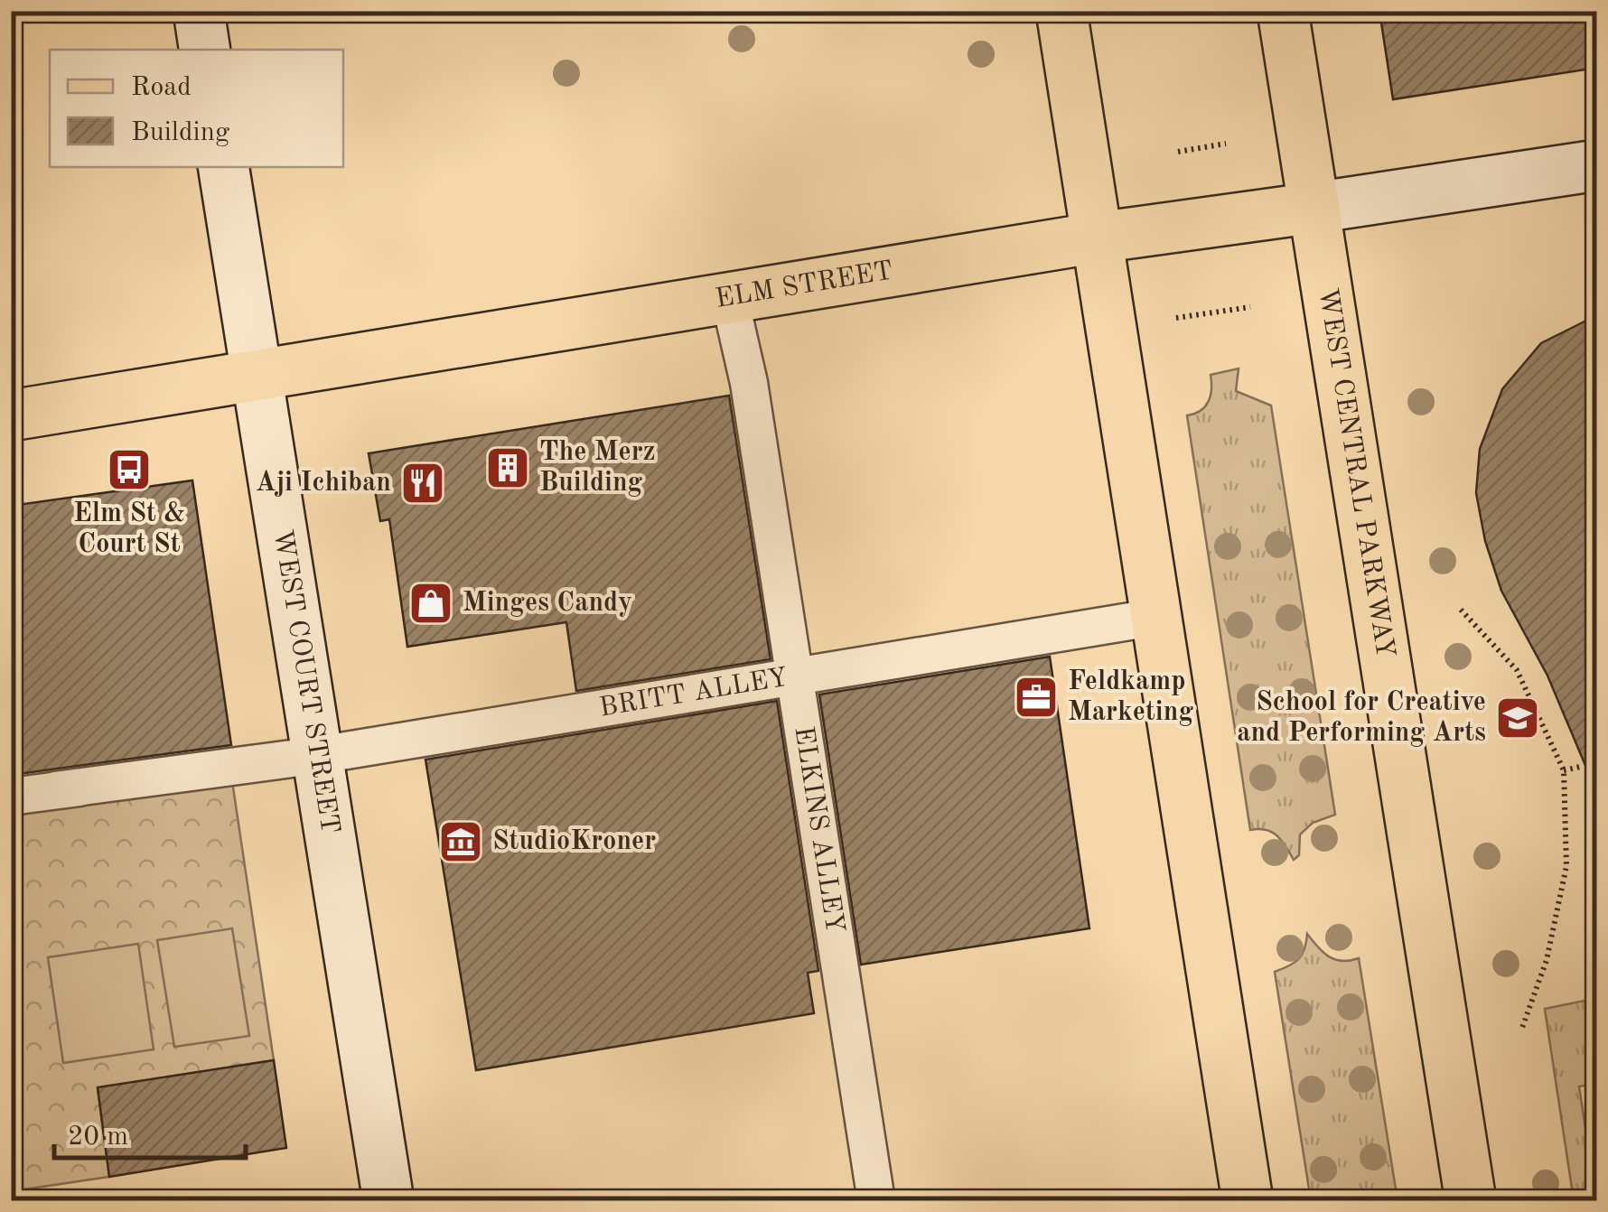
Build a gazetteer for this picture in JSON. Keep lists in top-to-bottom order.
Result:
{
  "streets": {
    "main road": ["ELM STREET", "WEST CENTRAL PARKWAY"],
    "street": ["WEST COURT STREET"],
    "lane": ["BRITT ALLEY", "ELKINS ALLEY"]
  },
  "crossings": [
    ["ELM STREET", "WEST CENTRAL PARKWAY"],
    ["ELM STREET", "WEST COURT STREET"],
    ["ELM STREET", "ELKINS ALLEY"],
    ["WEST COURT STREET", "BRITT ALLEY"],
    ["BRITT ALLEY", "ELKINS ALLEY"]
  ],
  "places": {
    "building": ["The Merz Building"],
    "bus stop": ["Elm St & Court St"],
    "restaurant": ["Aji Ichiban"],
    "shop": ["Minges Candy"],
    "office": ["Feldkamp Marketing"],
    "school or university": ["School for Creative and Performing Arts"],
    "museum": ["StudioKroner"]
  },
  "legend": ["Road", "Building"],
  "scale_bar": "20 m"
}
